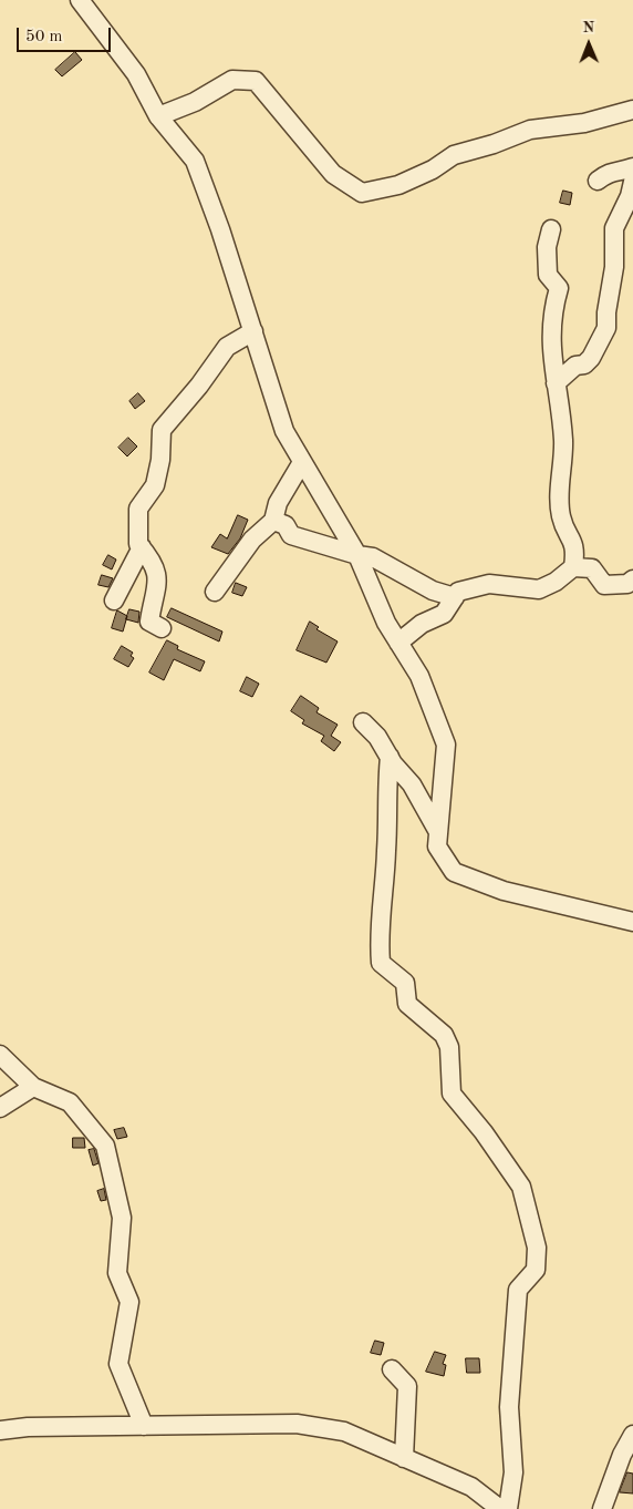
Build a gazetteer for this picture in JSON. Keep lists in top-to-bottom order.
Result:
{
  "scale_bar": "50 m",
  "north": "top"
}
